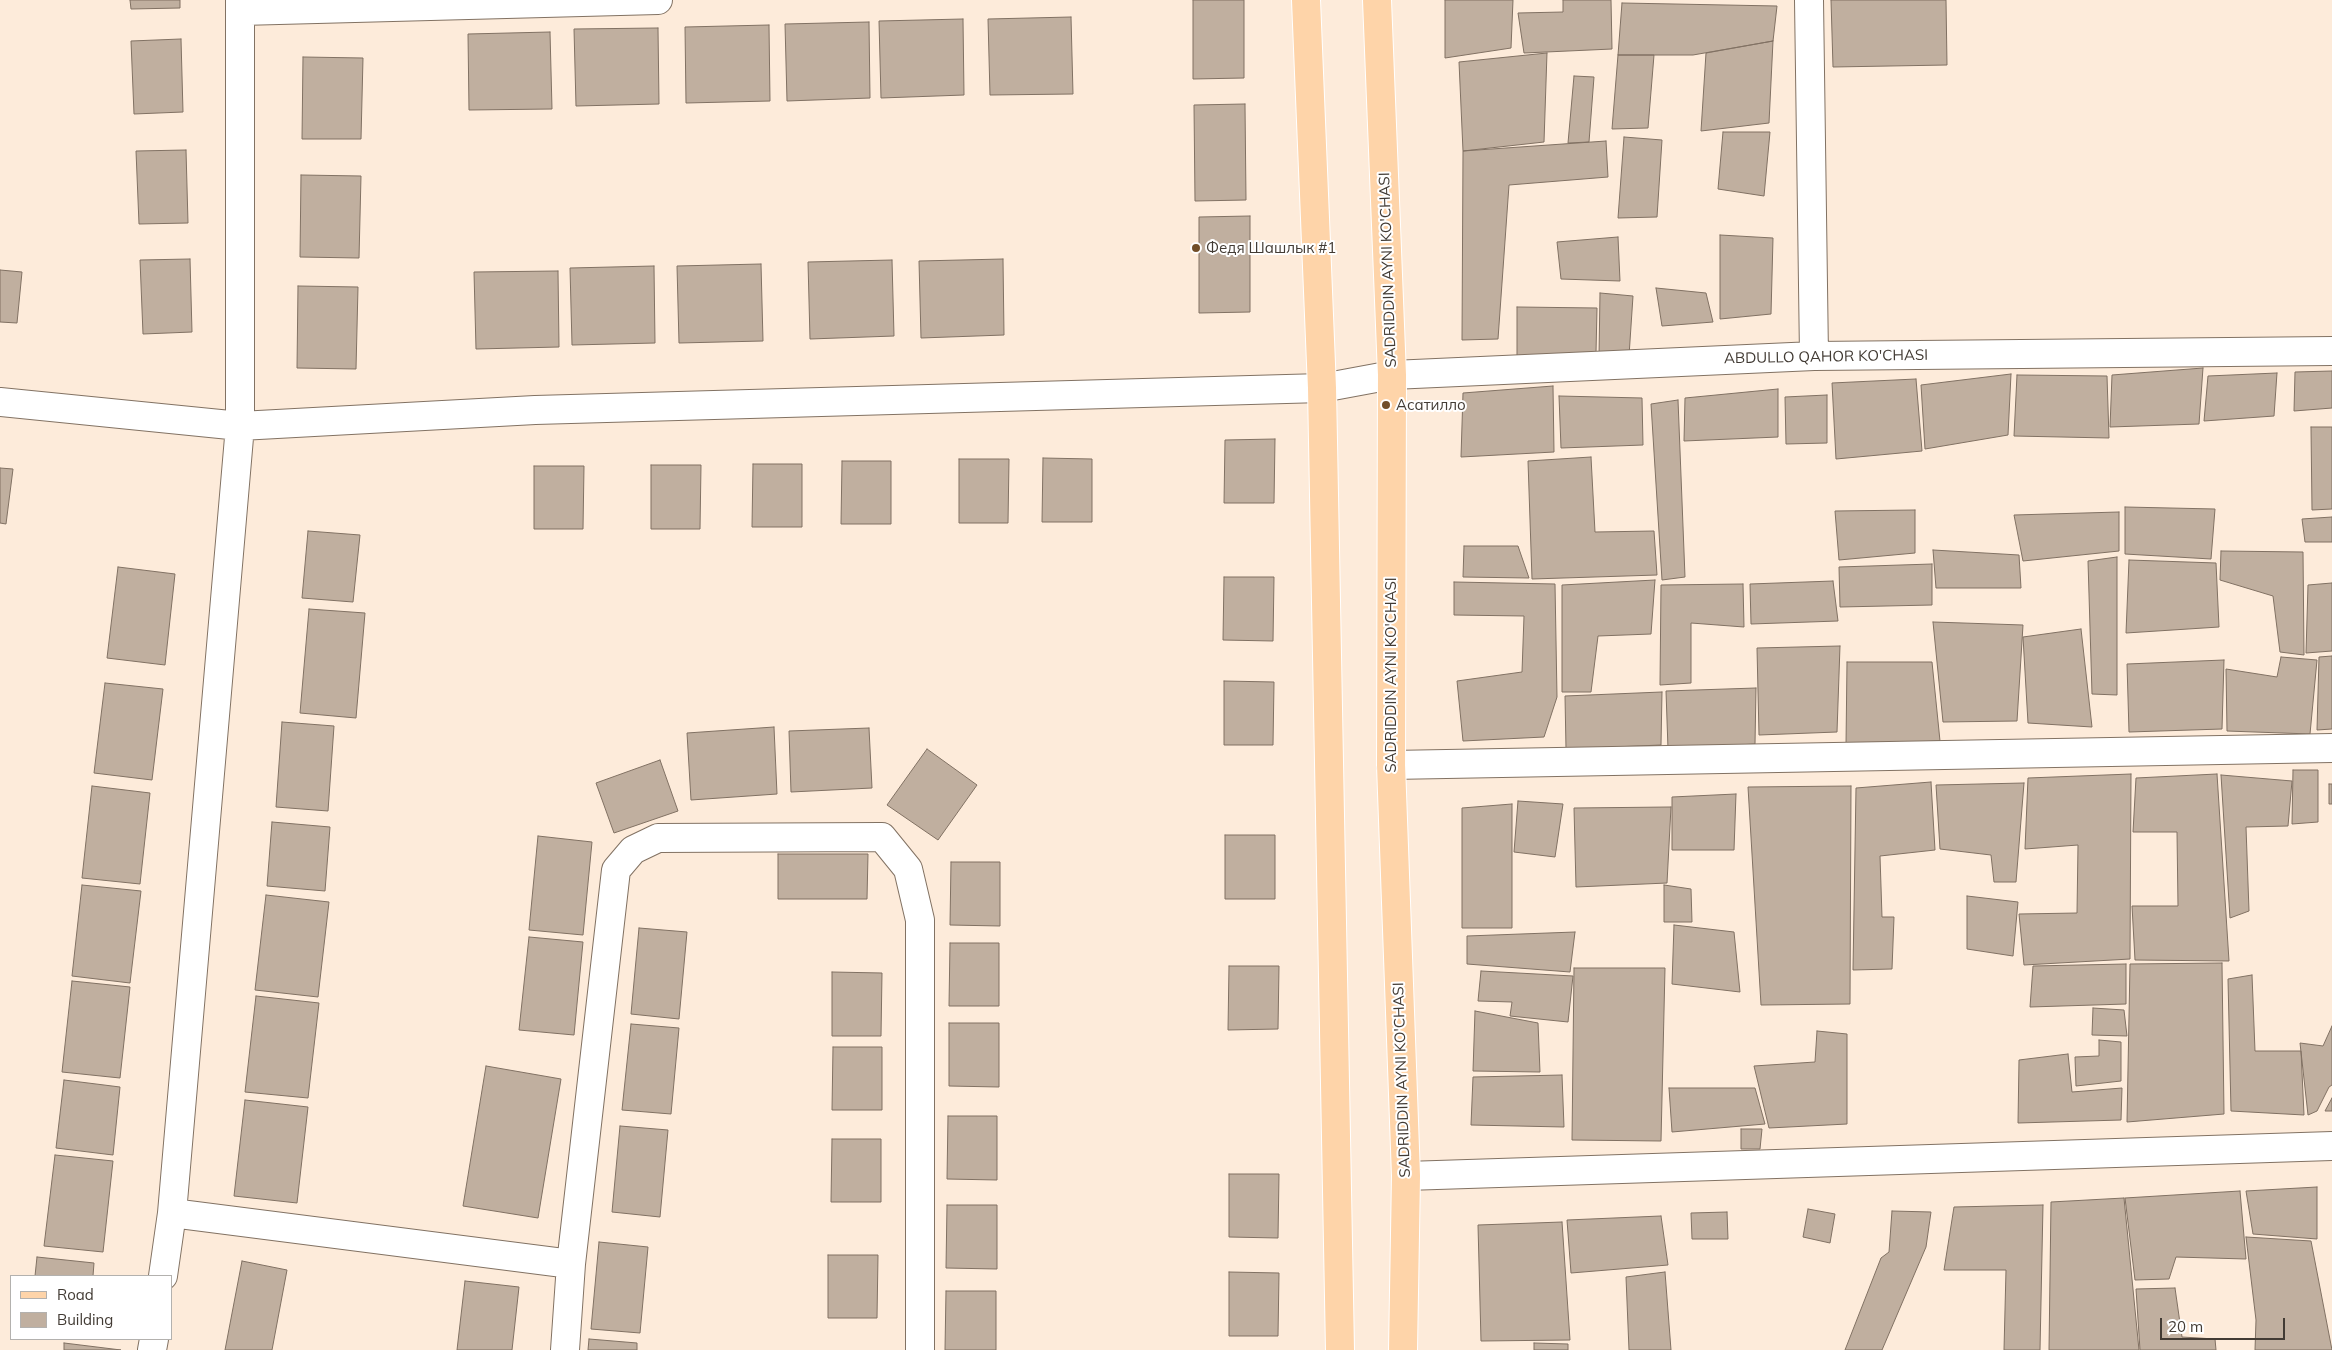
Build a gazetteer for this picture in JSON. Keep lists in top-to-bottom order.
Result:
{
  "streets": {
    "main road": ["SADRIDDIN AYNI KO'CHASI"],
    "street": ["ABDULLO QAHOR KO'CHASI"]
  },
  "crossings": [
    ["SADRIDDIN AYNI KO'CHASI", "ABDULLO QAHOR KO'CHASI"]
  ],
  "places": ["Федя Шашлык #1", "Асатилло"],
  "legend": ["Road", "Building"],
  "scale_bar": "20 m"
}
